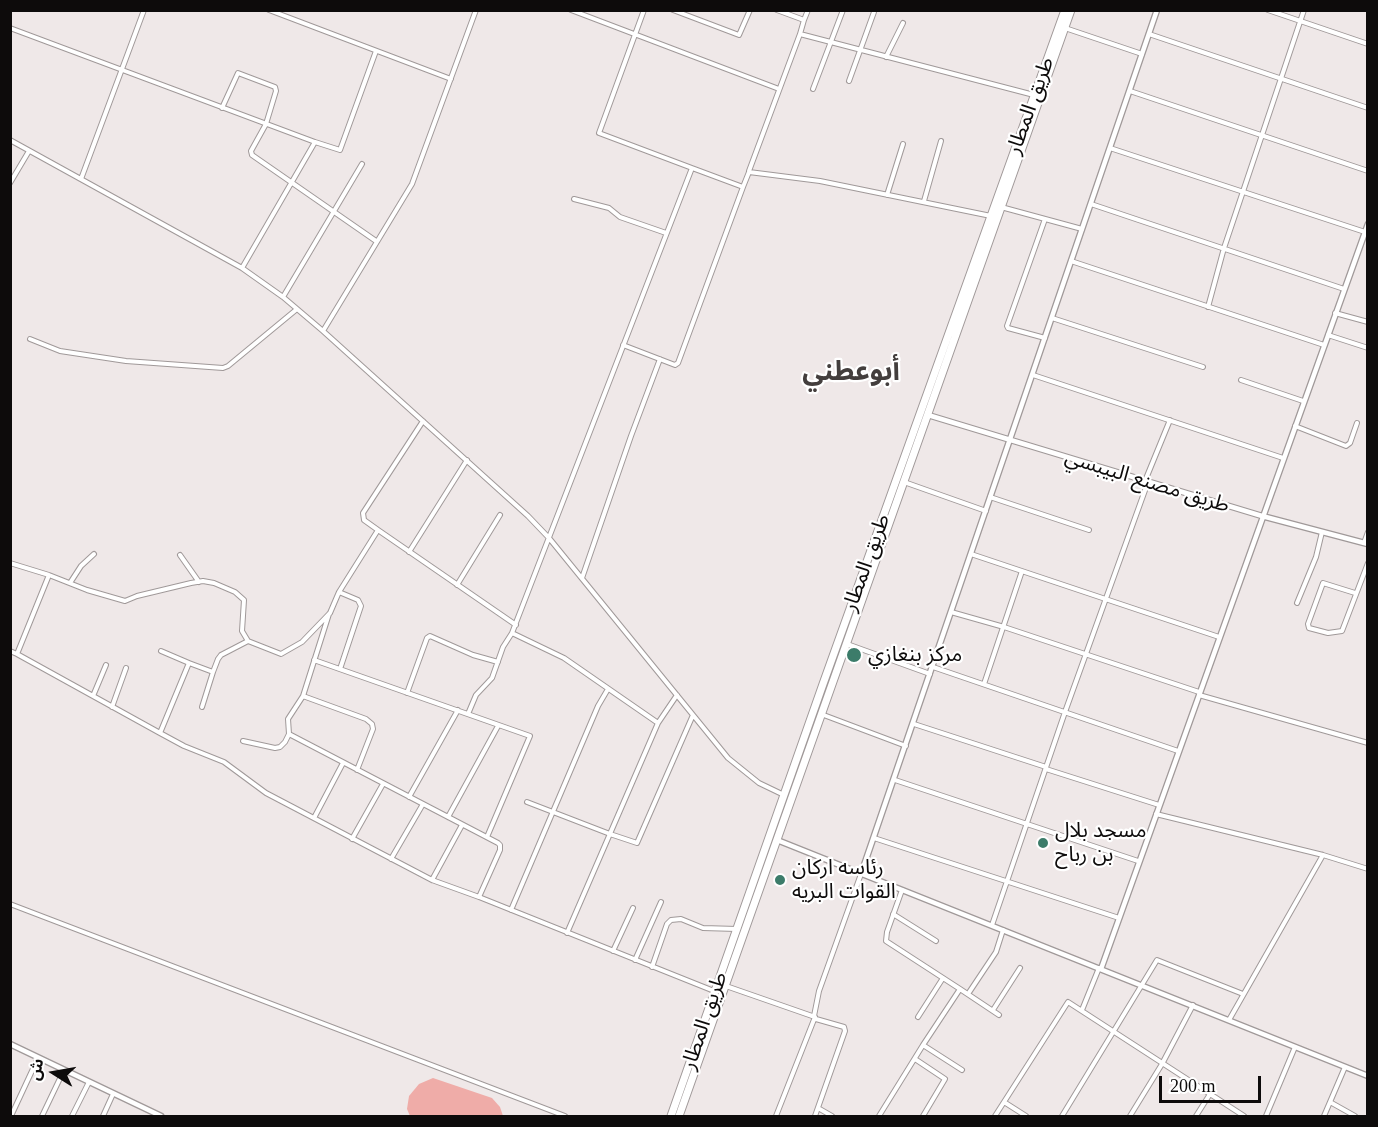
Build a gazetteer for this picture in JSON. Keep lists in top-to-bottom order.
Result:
{
  "streets": {
    "highway": ["طريق المطار"],
    "street": ["طريق مصنع البيبسي"]
  },
  "crossings": [
    ["طريق المطار", "طريق مصنع البيبسي"]
  ],
  "districts": ["أبوعطني"],
  "places": ["مركز بنغازي", "مسجد بلال بن رباح", "رئاسه اركان القوات البريه"],
  "scale_bar": "200 m",
  "north": "left"
}
